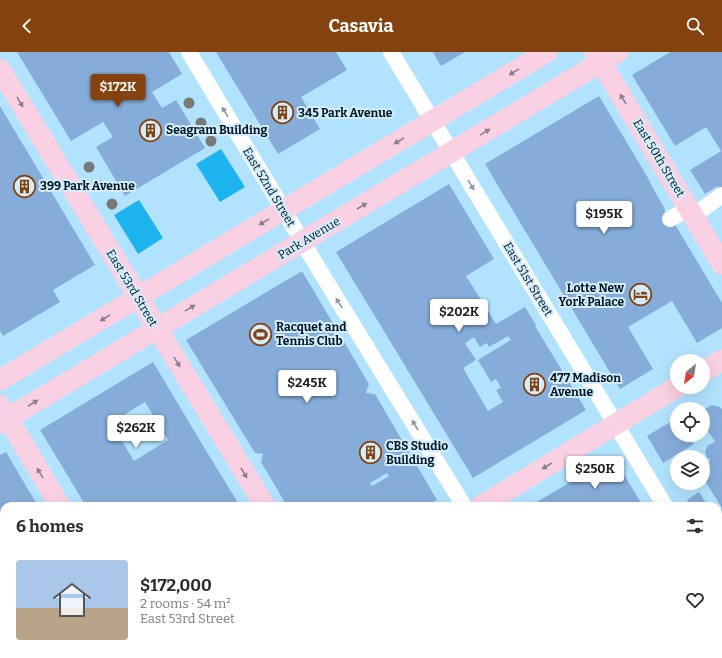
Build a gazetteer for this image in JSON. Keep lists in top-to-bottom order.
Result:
{
  "streets": {
    "main road": ["East 50th Street", "Park Avenue", "East 53rd Street"],
    "street": ["East 52nd Street", "East 51st Street"]
  },
  "crossings": [
    ["East 50th Street", "Park Avenue"],
    ["East 52nd Street", "Park Avenue"],
    ["Park Avenue", "East 51st Street"],
    ["Park Avenue", "East 53rd Street"]
  ],
  "one_way": [
    "East 50th Street",
    "East 52nd Street",
    "East 51st Street",
    "East 53rd Street"
  ],
  "places": {
    "building": [
      "345 Park Avenue",
      "Seagram Building",
      "399 Park Avenue",
      "477 Madison Avenue",
      "CBS Studio Building"
    ],
    "hotel": ["Lotte New York Palace"],
    "sports": ["Racquet and Tennis Club"]
  },
  "north": "bottom left",
  "page": {
    "header": "Casavia",
    "price": [
      "$172K",
      "$195K",
      "$202K",
      "$245K",
      "$262K",
      "$250K"
    ],
    "heading": "6 homes",
    "list": [
      {
        "name": "$172,000",
        "note": "2 rooms · 54 m² · East 53rd Street"
      }
    ]
  }
}
